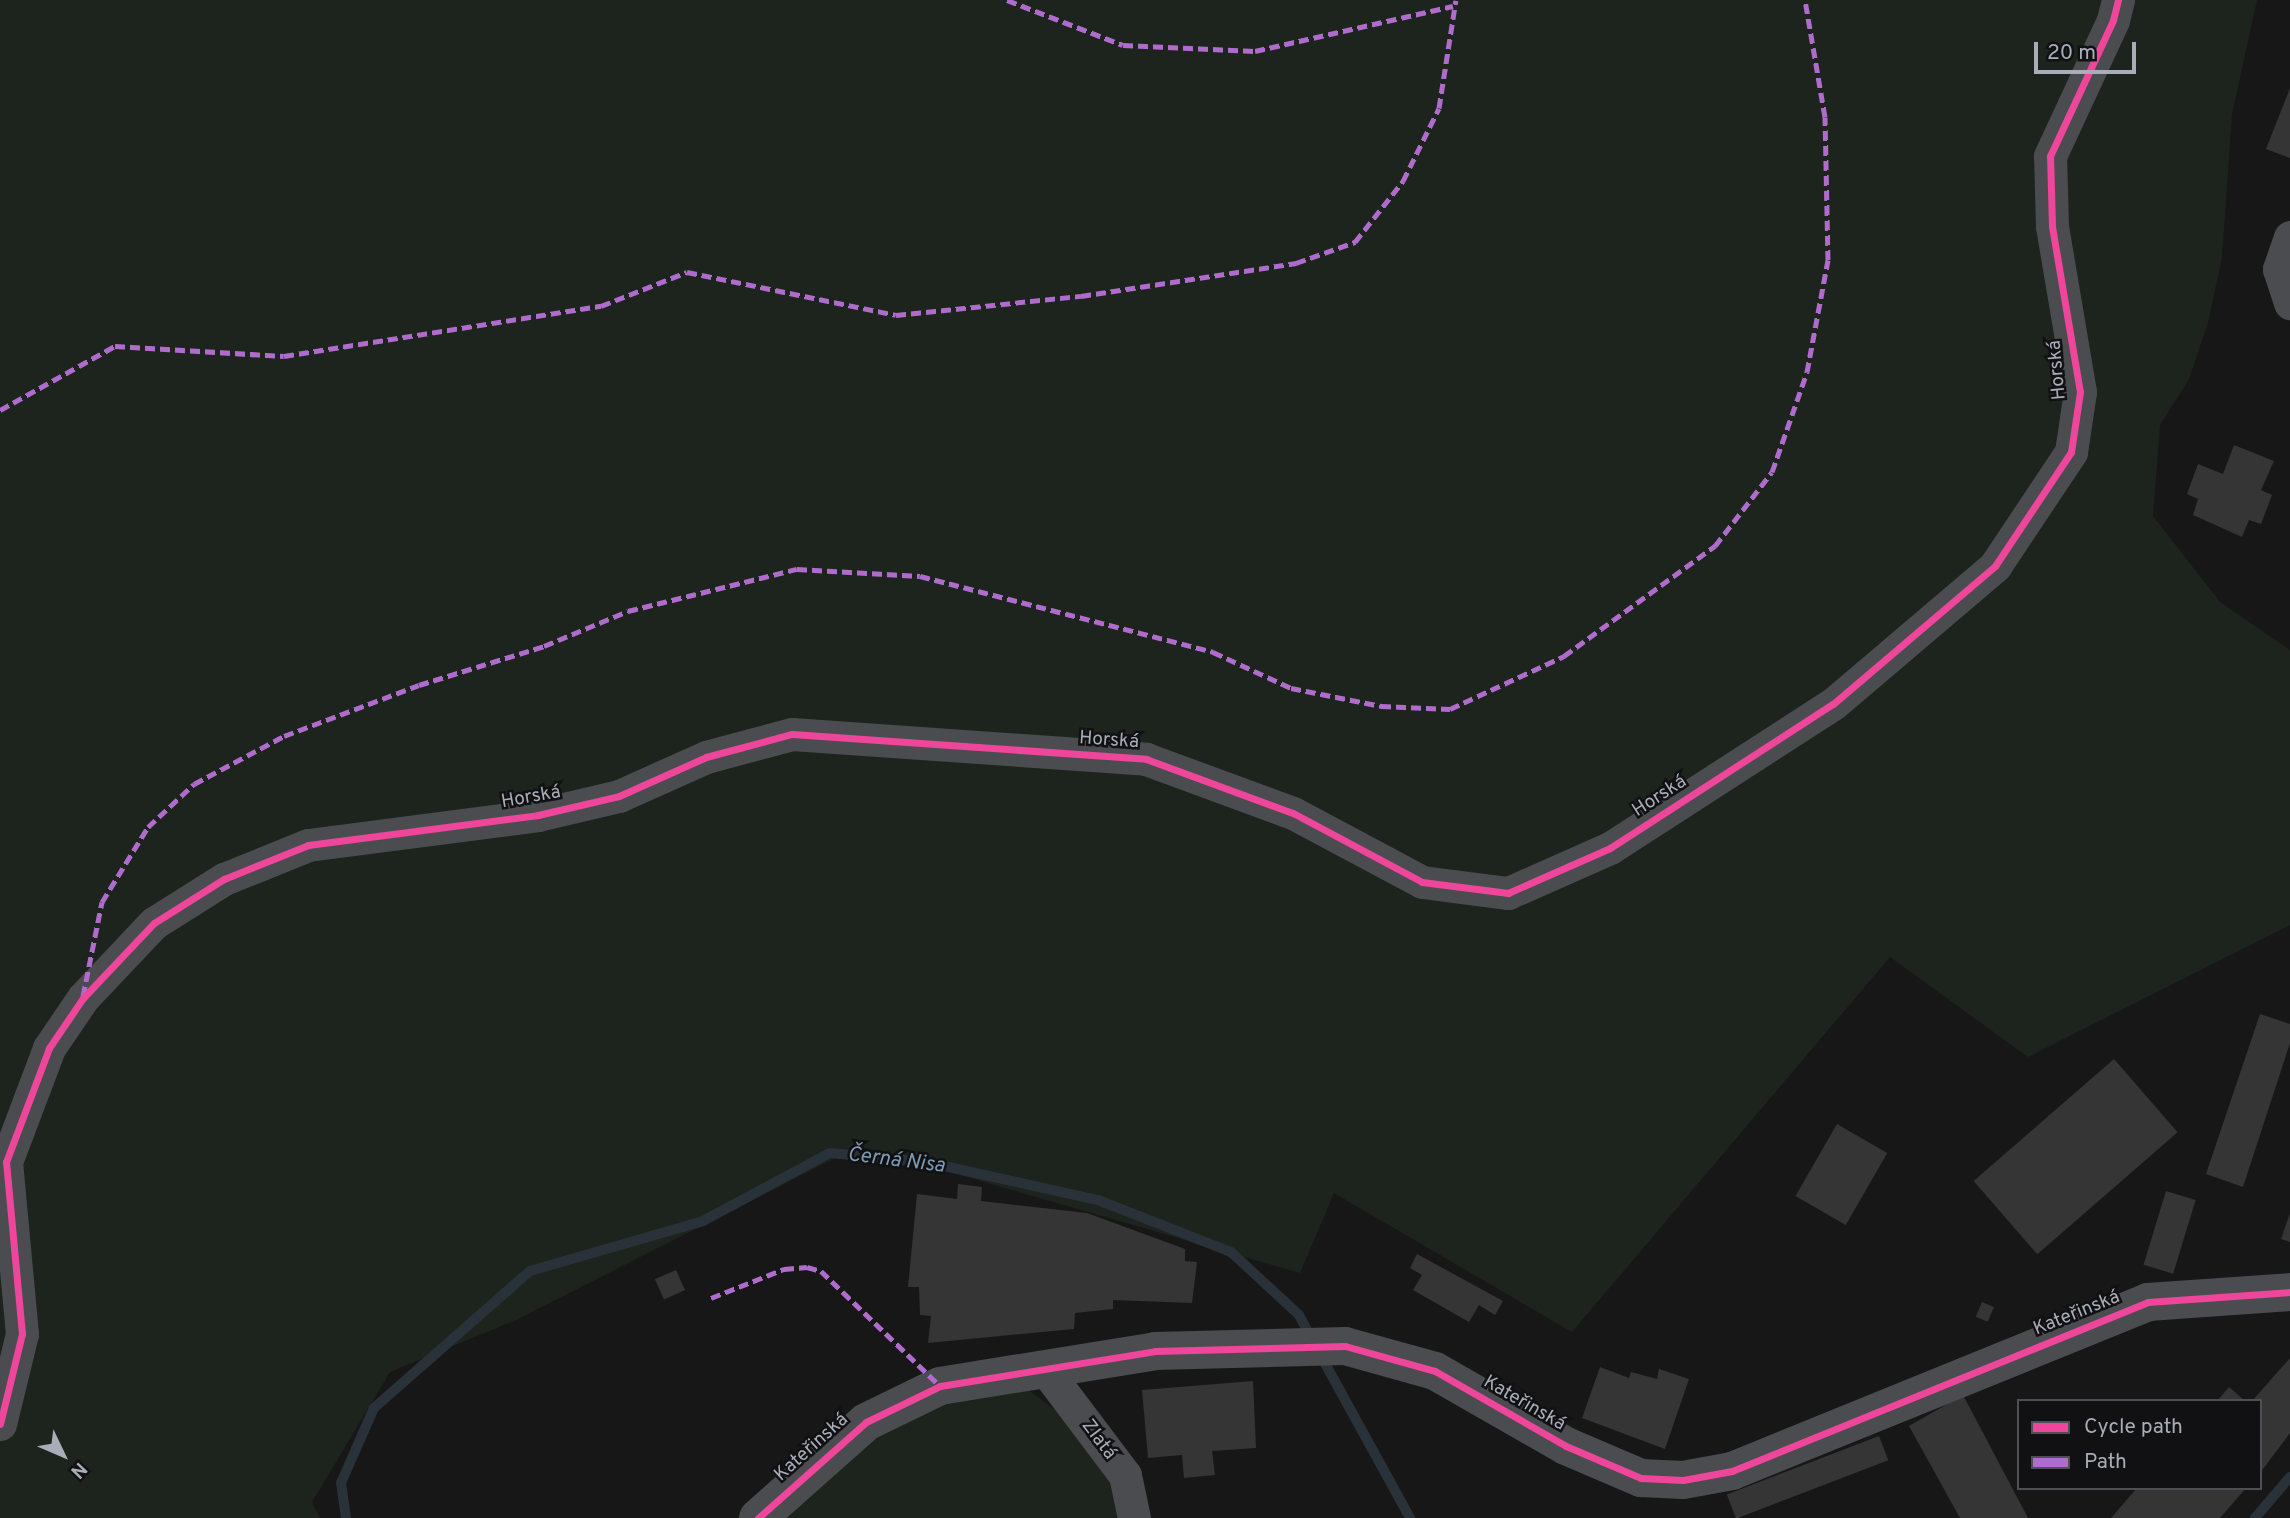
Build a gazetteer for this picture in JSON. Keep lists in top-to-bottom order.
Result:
{
  "streets": {
    "street": ["Horská", "Kateřinská", "Zlatá"]
  },
  "crossings": [
    ["Kateřinská", "Zlatá"]
  ],
  "water": ["Černá Nisa"],
  "legend": ["Cycle path", "Path"],
  "scale_bar": "20 m",
  "north": "bottom right"
}
